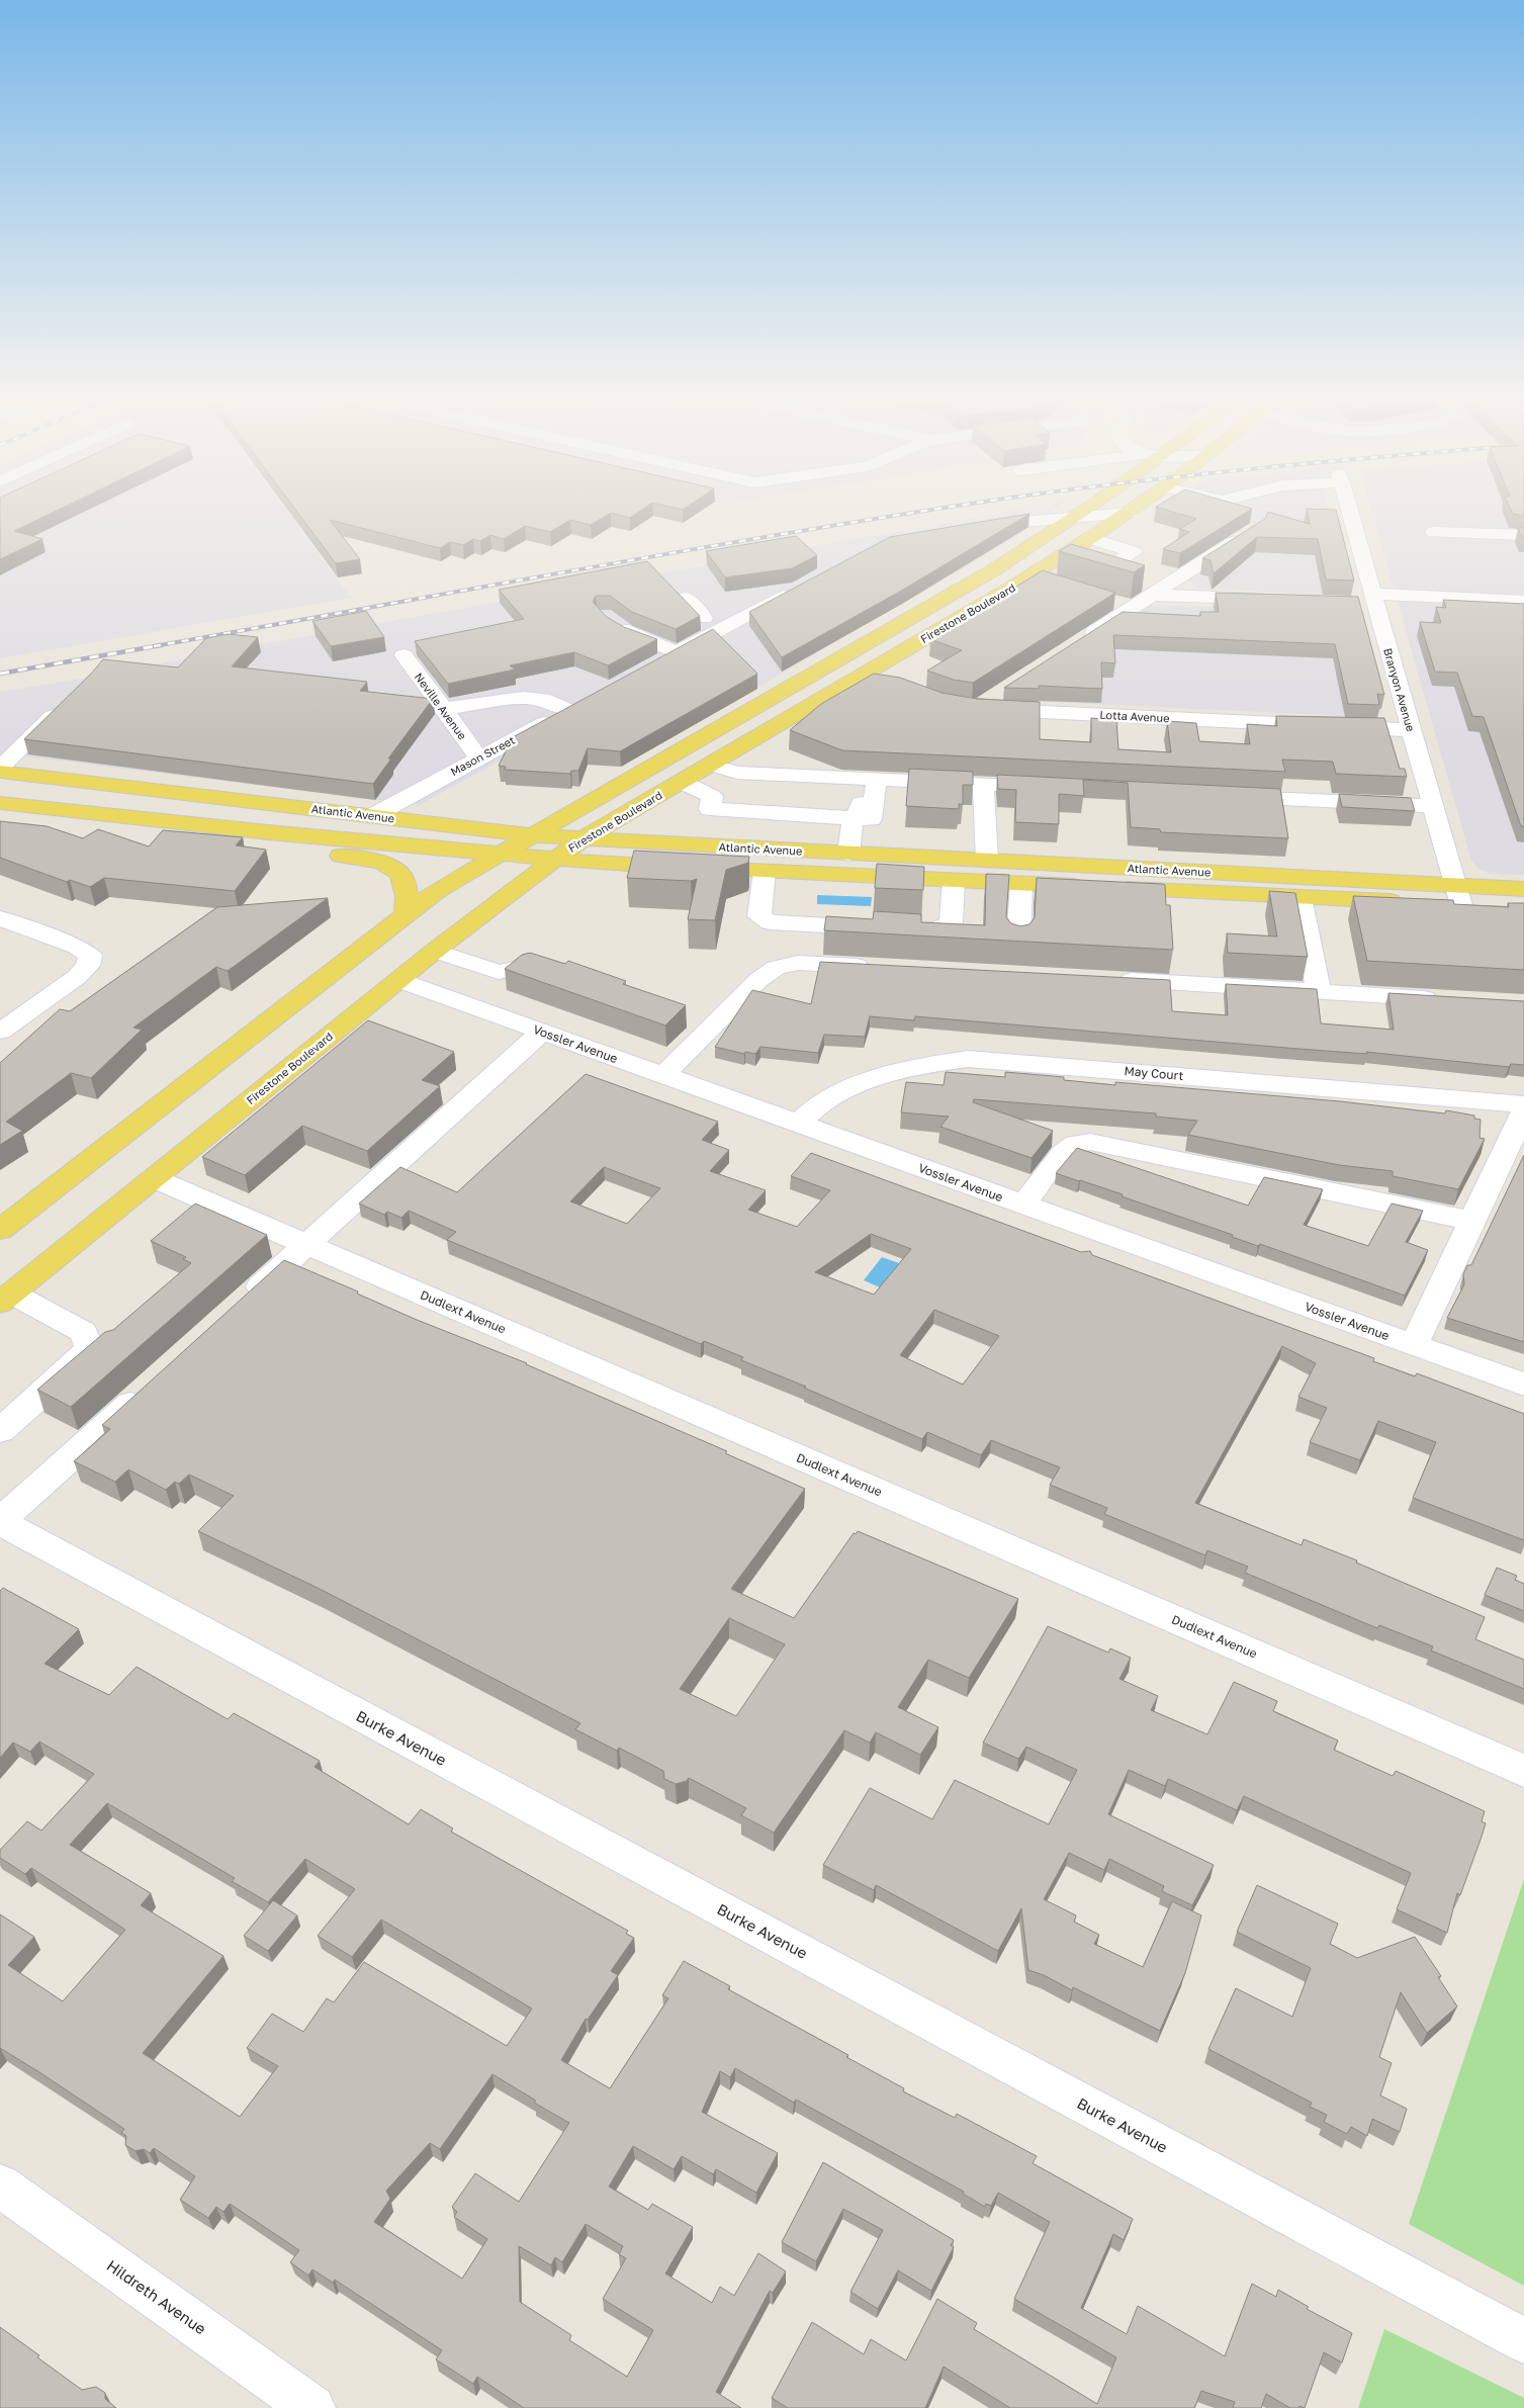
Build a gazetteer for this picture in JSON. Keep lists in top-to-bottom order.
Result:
{
  "streets": {
    "main road": ["Firestone Boulevard", "Atlantic Avenue"],
    "street": [
      "Branyon Avenue",
      "Neville Avenue",
      "Lotta Avenue",
      "Mason Street",
      "Vossler Avenue",
      "May Court",
      "Dudlext Avenue",
      "Burke Avenue",
      "Hildreth Avenue"
    ]
  },
  "crossings": [
    ["Firestone Boulevard", "Atlantic Avenue"],
    ["Firestone Boulevard", "Vossler Avenue"],
    ["Firestone Boulevard", "Dudlext Avenue"],
    ["Branyon Avenue", "Lotta Avenue"],
    ["Branyon Avenue", "Atlantic Avenue"],
    ["Neville Avenue", "Mason Street"],
    ["Mason Street", "Atlantic Avenue"],
    ["Vossler Avenue", "May Court"]
  ]
}
